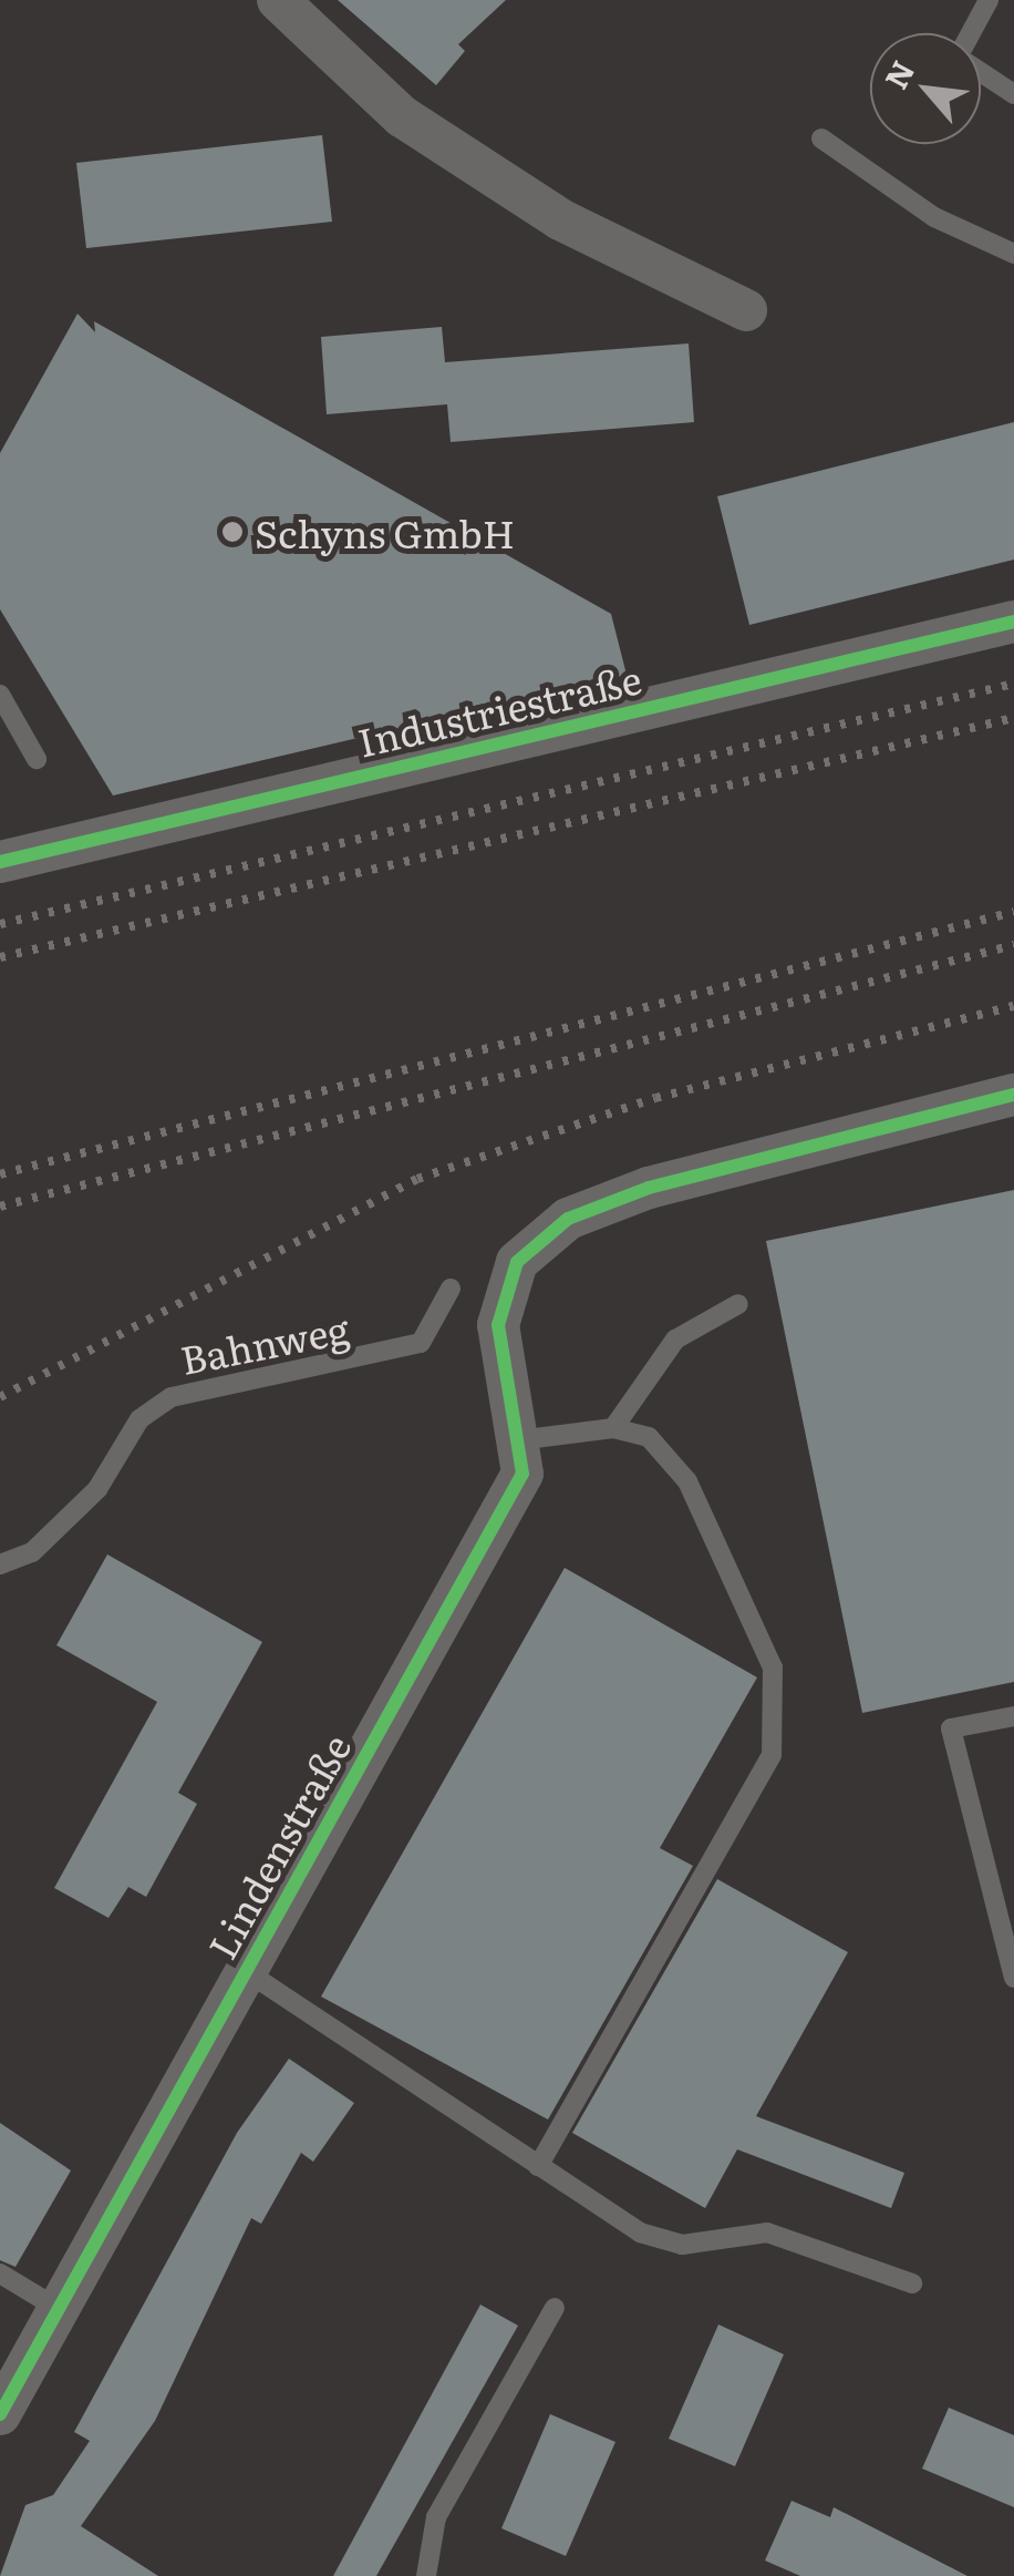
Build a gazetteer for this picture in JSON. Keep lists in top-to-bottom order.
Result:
{
  "streets": {
    "street": ["Industriestraße", "Lindenstraße"],
    "lane": ["Bahnweg"]
  },
  "places": ["Schyns GmbH"],
  "north": "top left"
}
